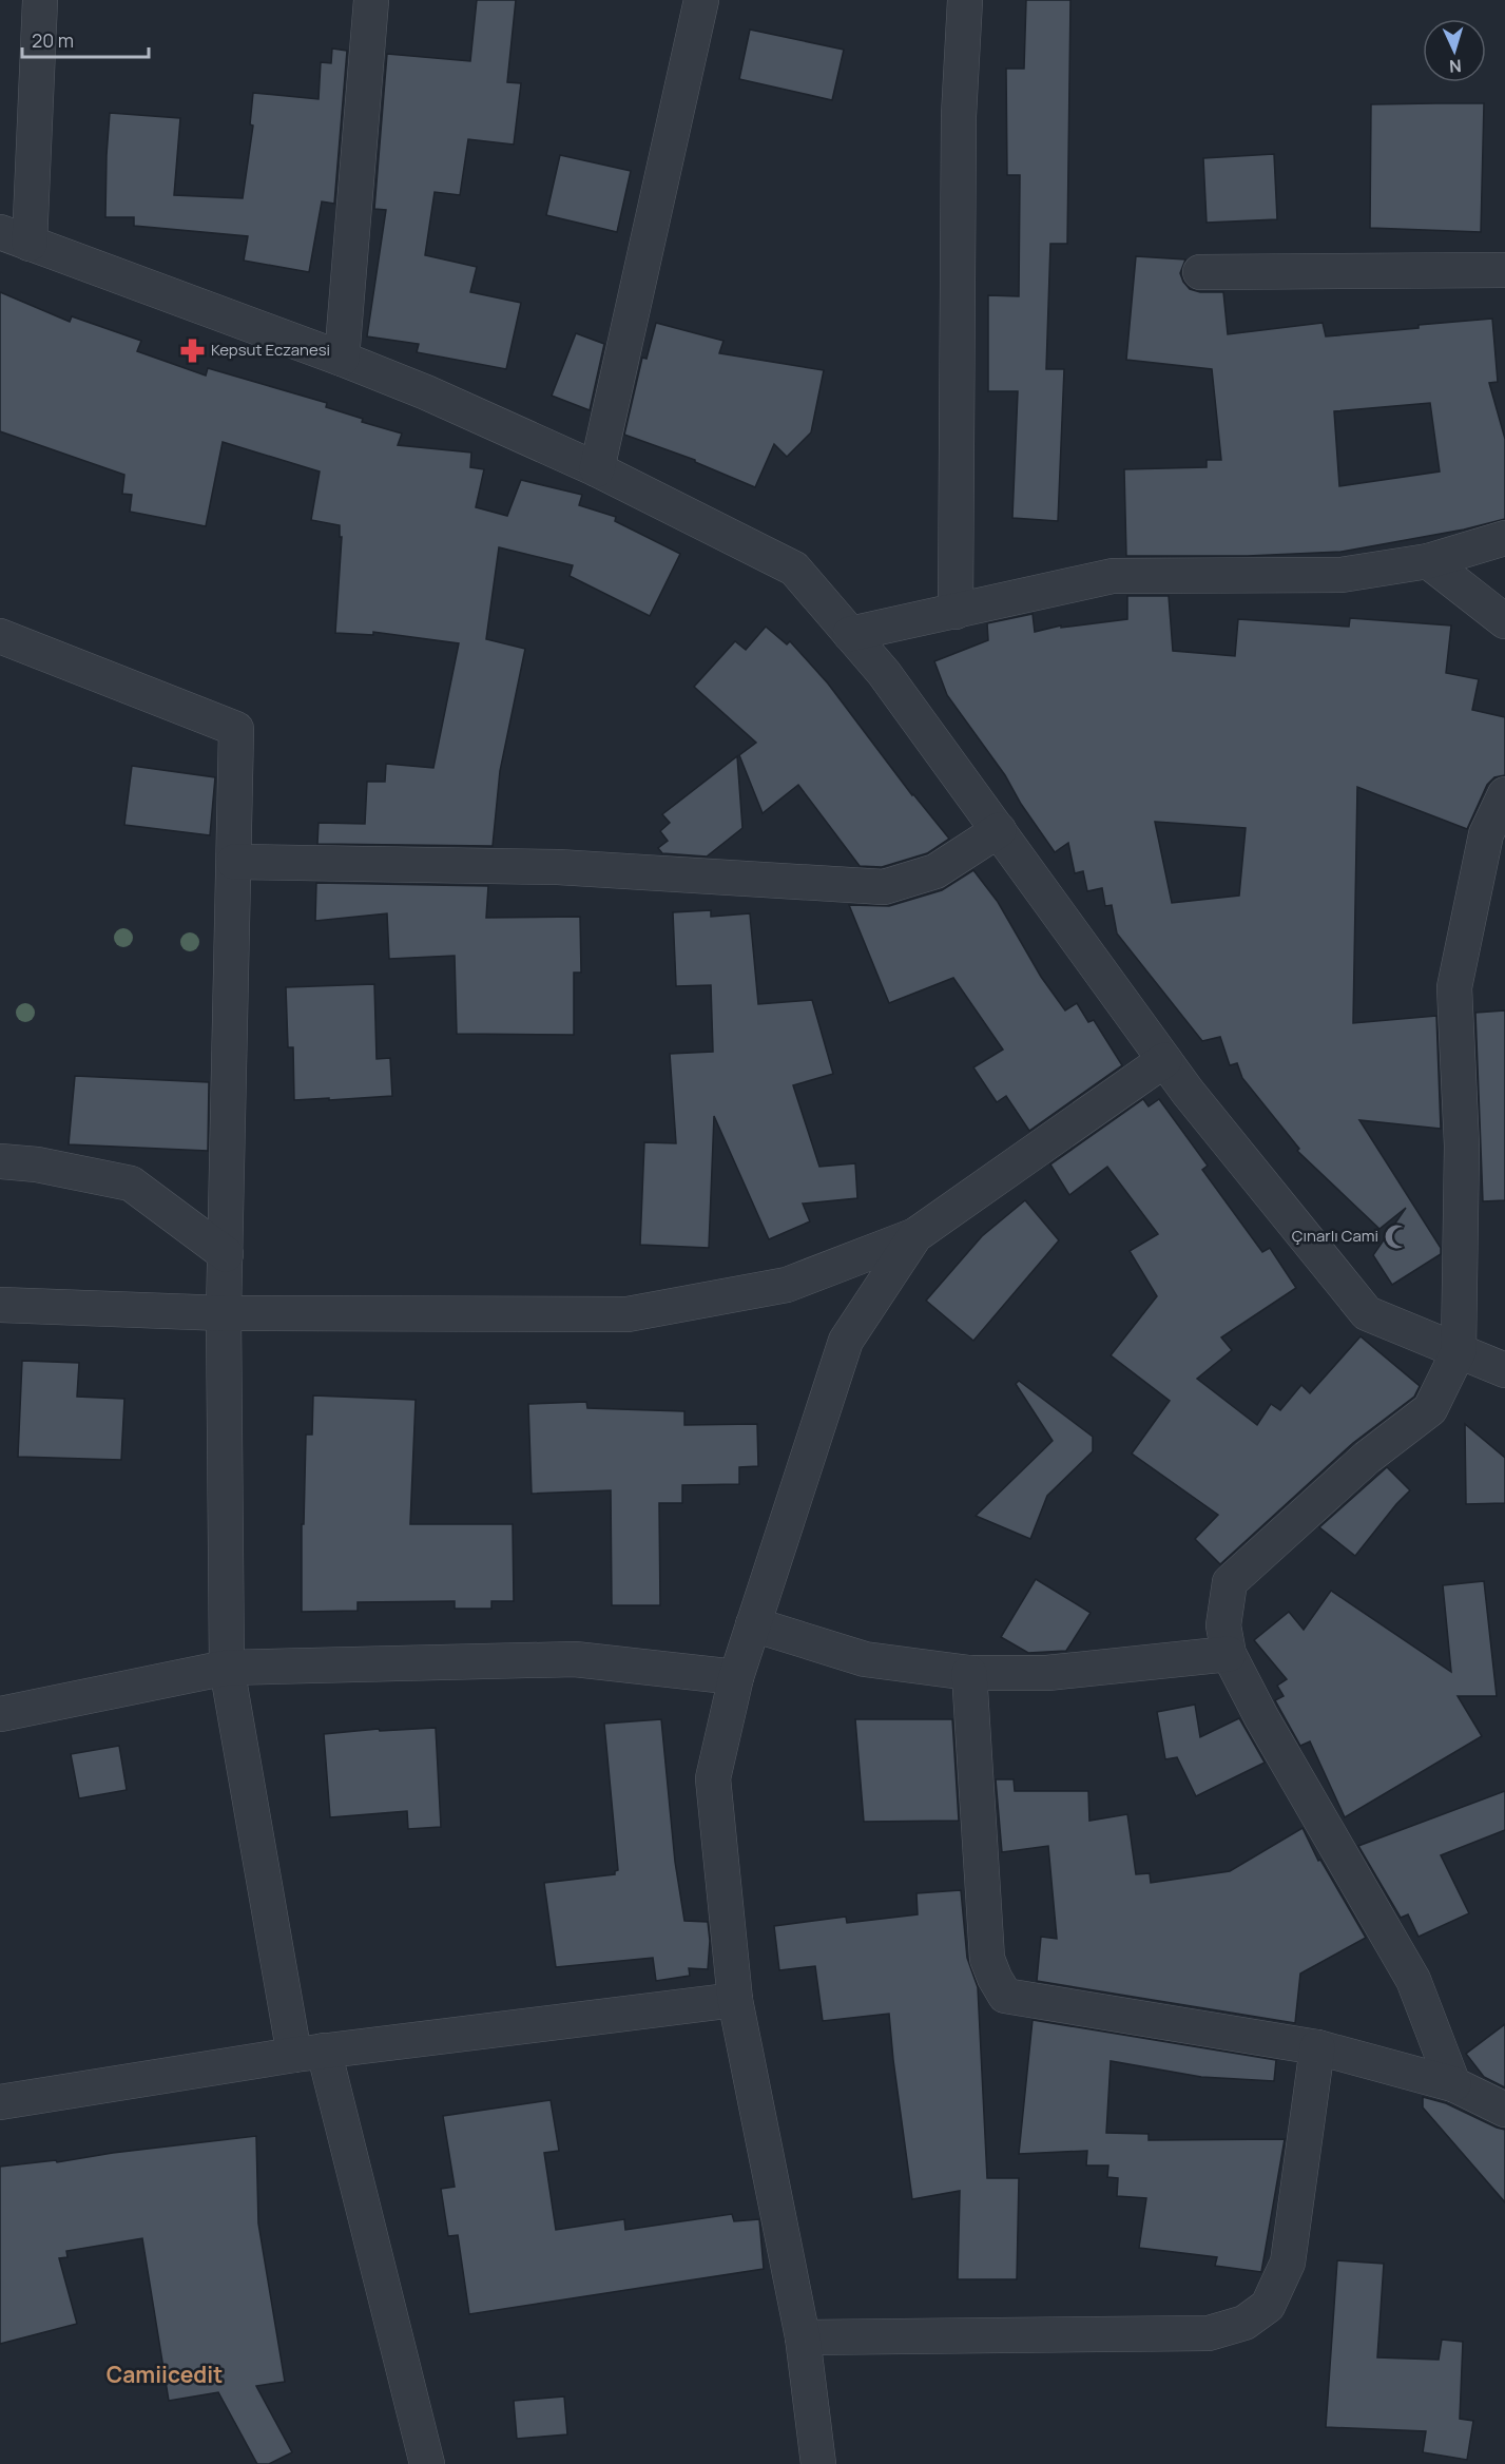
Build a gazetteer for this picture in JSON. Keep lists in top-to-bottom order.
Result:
{
  "districts": ["Camiicedit"],
  "places": {
    "pharmacy": ["Kepsut Eczanesi"],
    "mosque": ["Çınarlı Cami"]
  },
  "scale_bar": "20 m",
  "north": "bottom"
}
